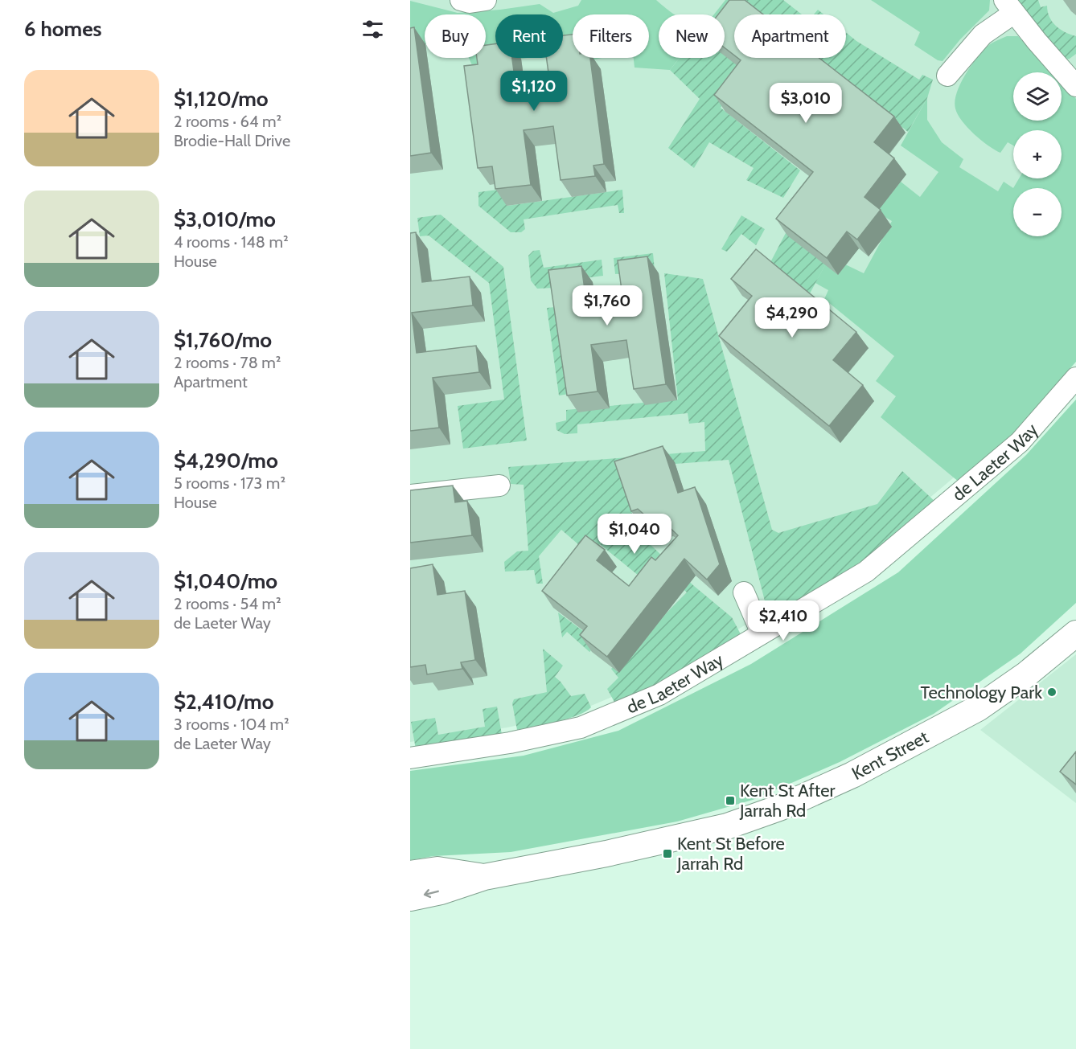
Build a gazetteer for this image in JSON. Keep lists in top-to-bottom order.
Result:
{
  "streets": {
    "main road": ["Kent Street"],
    "street": ["de Laeter Way"]
  },
  "places": {
    "other": ["Technology Park"],
    "transit": ["Kent St After Jarrah Rd", "Kent St Before Jarrah Rd"]
  },
  "page": {
    "heading": "6 homes",
    "chip": [
      "Buy",
      "Rent",
      "Filters",
      "New",
      "Apartment"
    ],
    "list": [
      {
        "name": "$1,120/mo",
        "note": "2 rooms · 64 m² · Brodie-Hall Drive"
      },
      {
        "name": "$3,010/mo",
        "note": "4 rooms · 148 m² · House"
      },
      {
        "name": "$1,760/mo",
        "note": "2 rooms · 78 m² · Apartment"
      },
      {
        "name": "$4,290/mo",
        "note": "5 rooms · 173 m² · House"
      },
      {
        "name": "$1,040/mo",
        "note": "2 rooms · 54 m² · de Laeter Way"
      },
      {
        "name": "$2,410/mo",
        "note": "3 rooms · 104 m² · de Laeter Way"
      }
    ],
    "price": [
      "$1,120",
      "$3,010",
      "$1,760",
      "$4,290",
      "$1,040",
      "$2,410"
    ],
    "map_buttons": ["+", "−"]
  }
}
